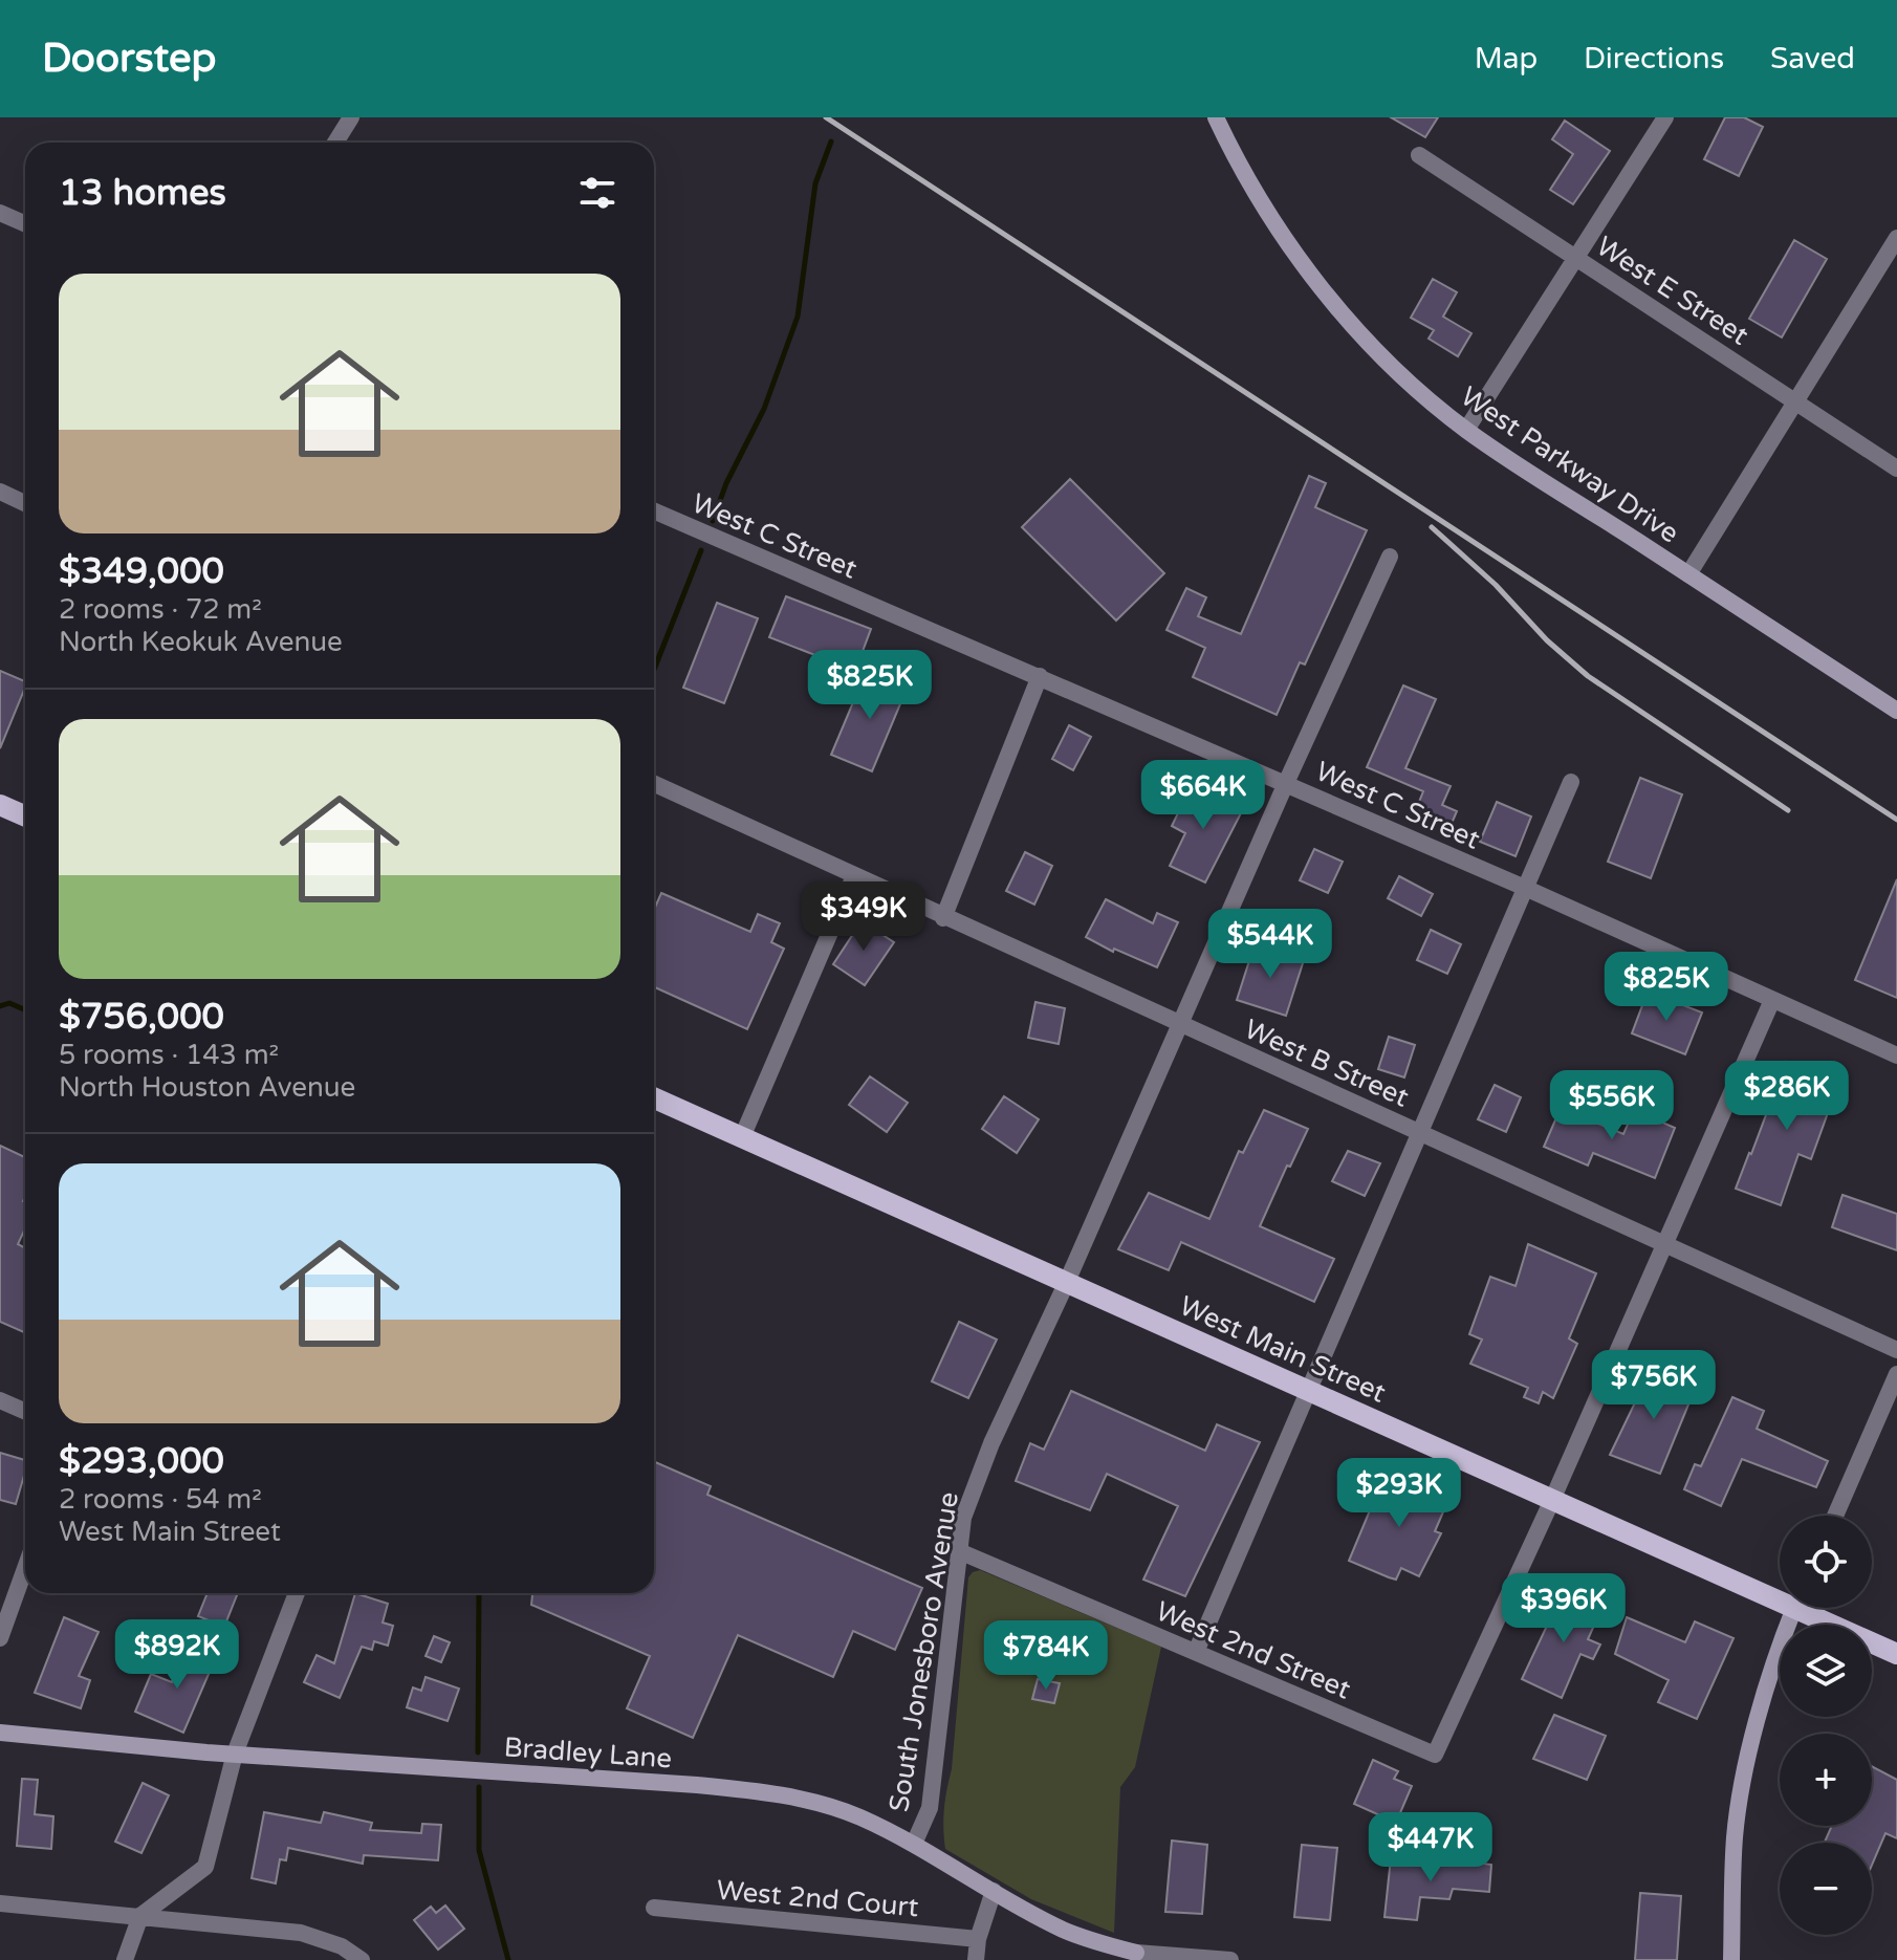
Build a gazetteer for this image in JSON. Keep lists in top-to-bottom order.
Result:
{
  "streets": {
    "main road": ["West Main Street"],
    "street": [
      "West E Street",
      "West Parkway Drive",
      "West C Street",
      "West B Street",
      "West 2nd Street",
      "South Jonesboro Avenue",
      "Bradley Lane",
      "West 2nd Court"
    ]
  },
  "crossings": [
    ["West C Street", "South Jonesboro Avenue"],
    ["West B Street", "South Jonesboro Avenue"],
    ["West Main Street", "West 2nd Street"],
    ["West Main Street", "South Jonesboro Avenue"],
    ["West 2nd Street", "South Jonesboro Avenue"],
    ["South Jonesboro Avenue", "Bradley Lane"]
  ],
  "page": {
    "header": "Doorstep",
    "nav": ["Map", "Directions", "Saved"],
    "heading": "13 homes",
    "list": [
      {
        "name": "$349,000",
        "note": "2 rooms · 72 m² · North Keokuk Avenue"
      },
      {
        "name": "$756,000",
        "note": "5 rooms · 143 m² · North Houston Avenue"
      },
      {
        "name": "$293,000",
        "note": "2 rooms · 54 m² · West Main Street"
      }
    ],
    "price": [
      "$825K",
      "$664K",
      "$349K",
      "$544K",
      "$825K",
      "$286K",
      "$556K",
      "$756K",
      "$293K",
      "$396K",
      "$892K",
      "$784K",
      "$447K"
    ],
    "map_buttons": ["+", "−"]
  }
}
